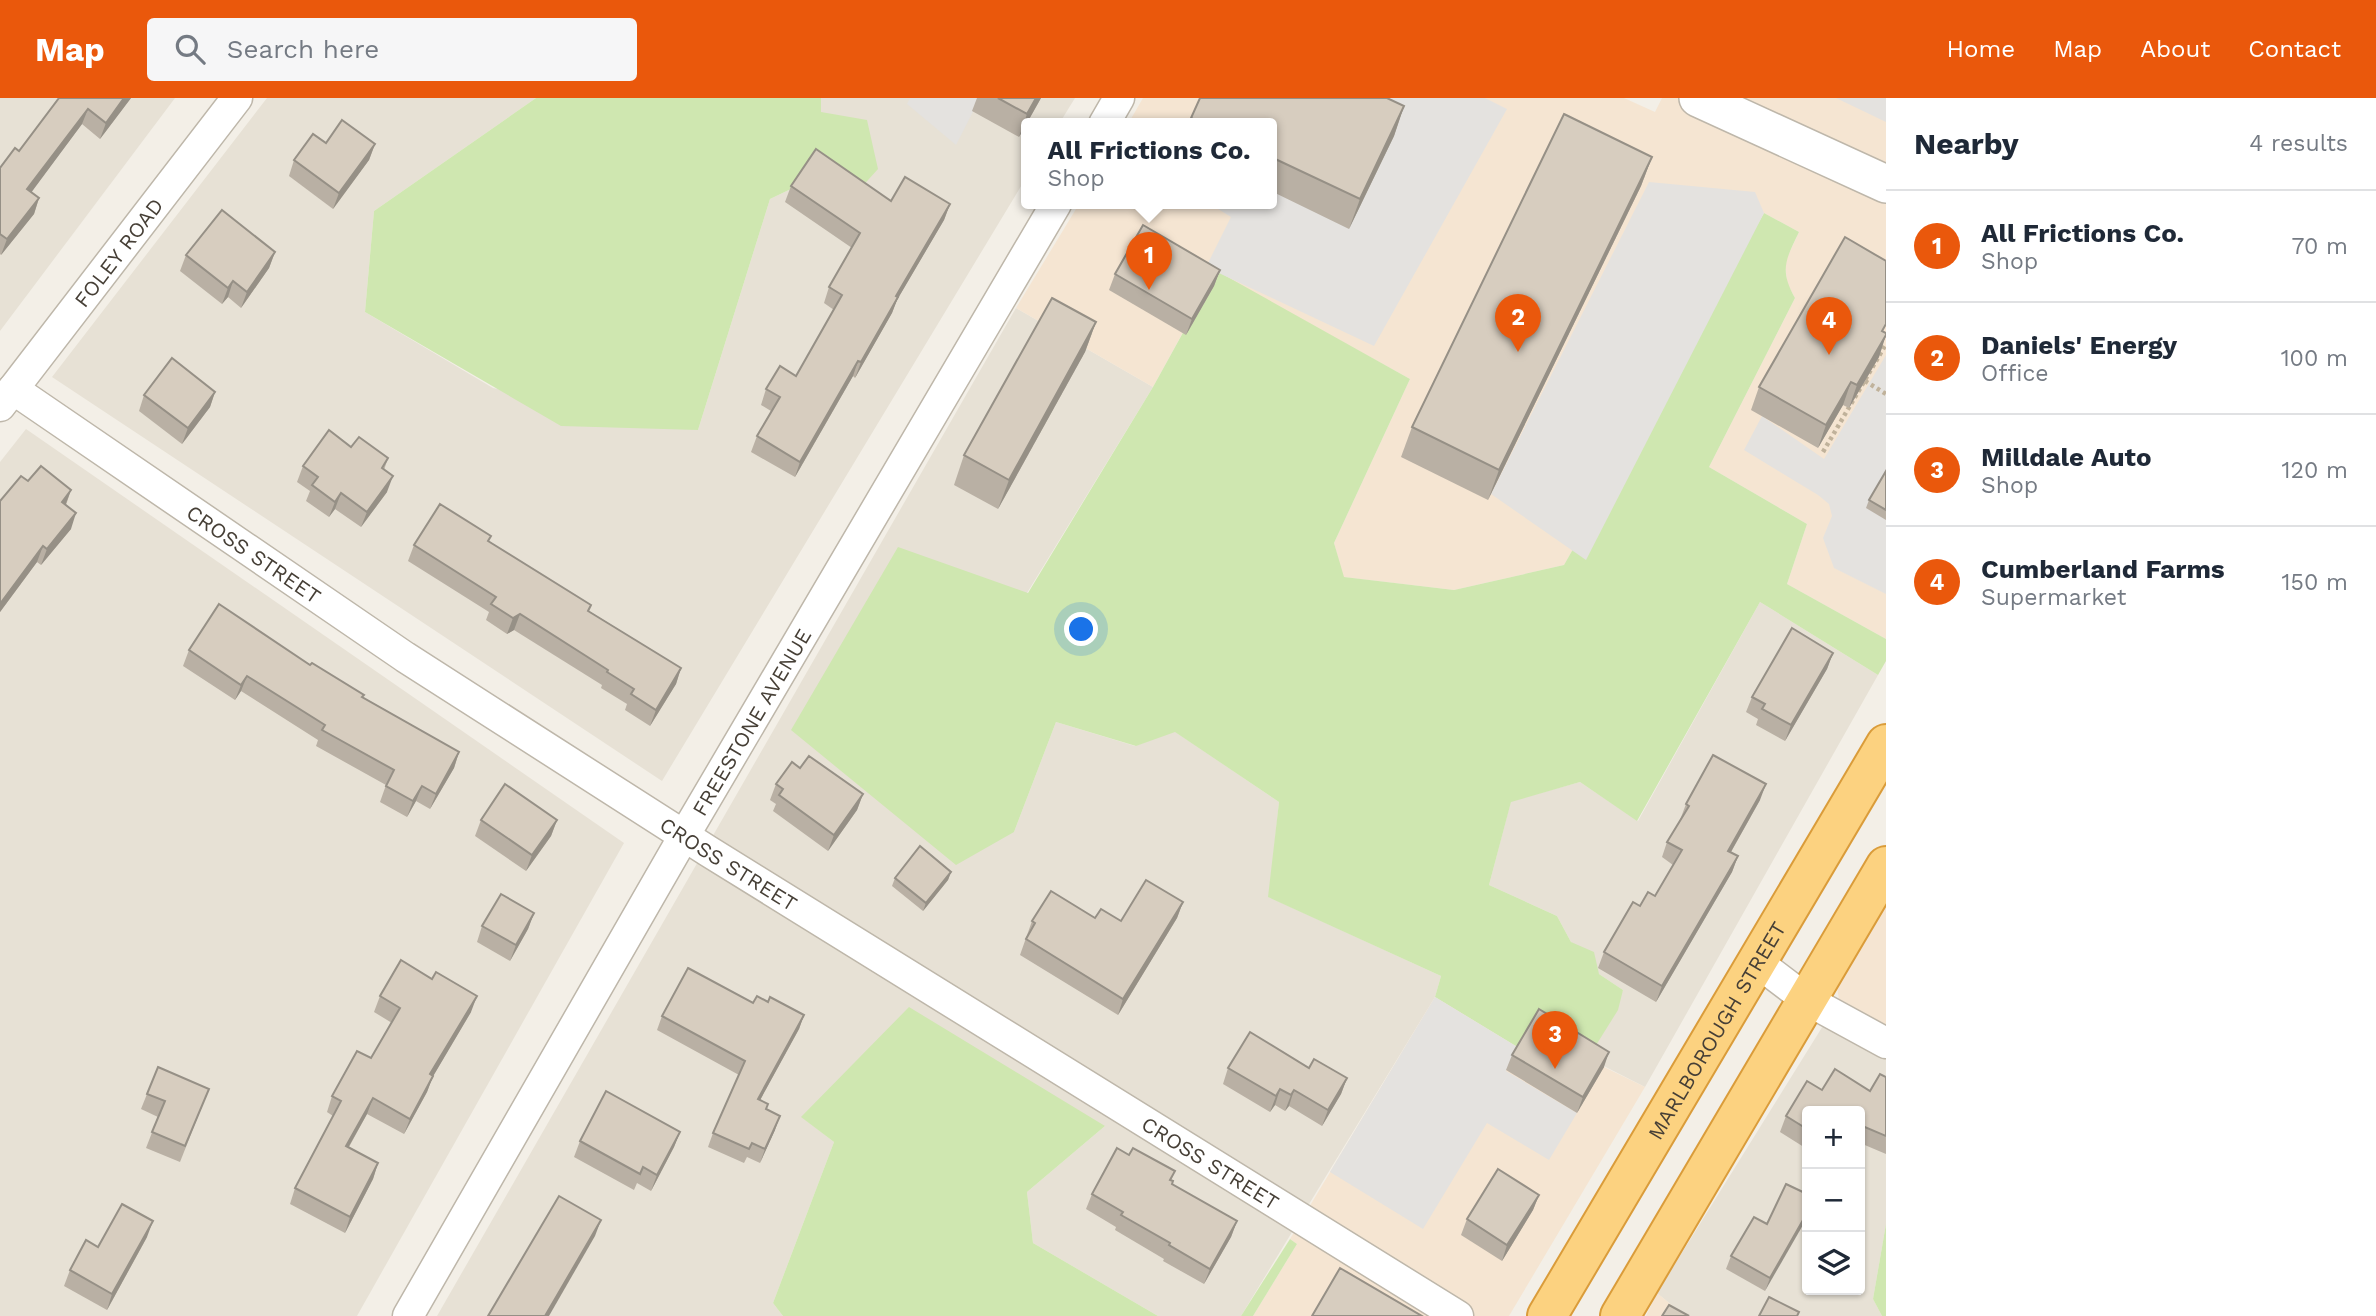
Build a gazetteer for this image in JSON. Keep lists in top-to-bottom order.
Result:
{
  "streets": {
    "highway": ["MARLBOROUGH STREET"],
    "street": ["FOLEY ROAD", "CROSS STREET", "FREESTONE AVENUE"]
  },
  "crossings": [
    ["FOLEY ROAD", "CROSS STREET"],
    ["CROSS STREET", "FREESTONE AVENUE"]
  ],
  "page": {
    "header": "Map",
    "search": "Search here",
    "nav": [
      "Home",
      "Map",
      "About",
      "Contact"
    ],
    "heading": ["Nearby", "4 results"],
    "popup": ["All Frictions Co.", "Shop"],
    "list": [
      {
        "mark": "1",
        "name": "All Frictions Co.",
        "note": "Shop",
        "value": "70 m"
      },
      {
        "mark": "2",
        "name": "Daniels' Energy",
        "note": "Office",
        "value": "100 m"
      },
      {
        "mark": "3",
        "name": "Milldale Auto",
        "note": "Shop",
        "value": "120 m"
      },
      {
        "mark": "4",
        "name": "Cumberland Farms",
        "note": "Supermarket",
        "value": "150 m"
      }
    ],
    "pins": [
      "1",
      "2",
      "4",
      "3"
    ],
    "map_buttons": ["+", "−"]
  }
}
